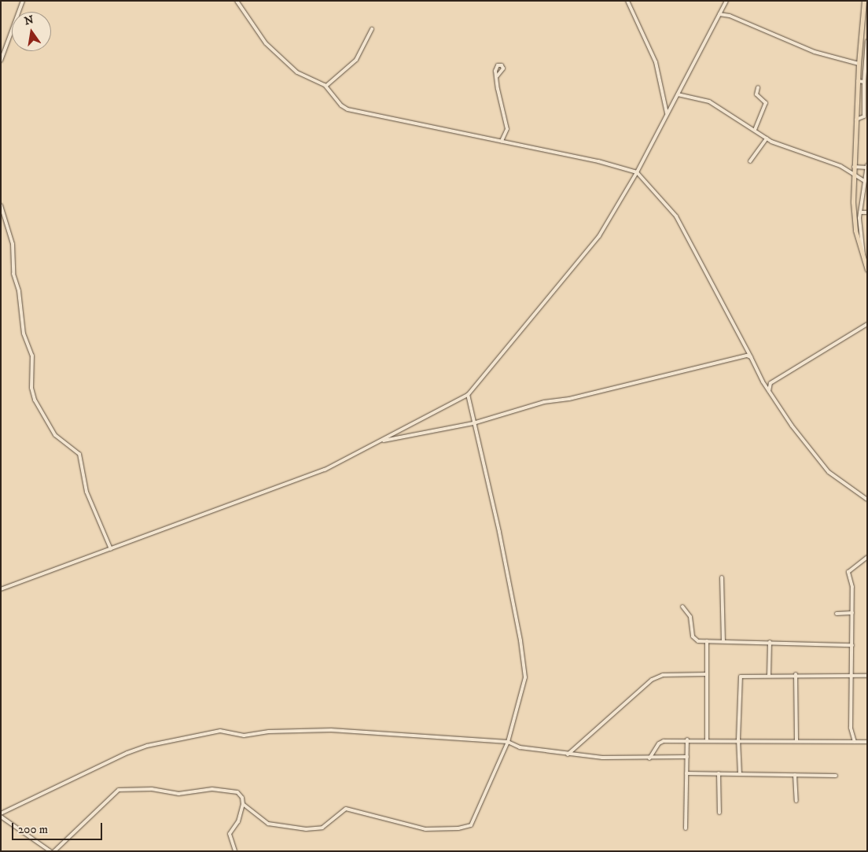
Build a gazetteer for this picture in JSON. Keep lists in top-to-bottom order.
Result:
{
  "scale_bar": "200 m",
  "north": "top"
}
